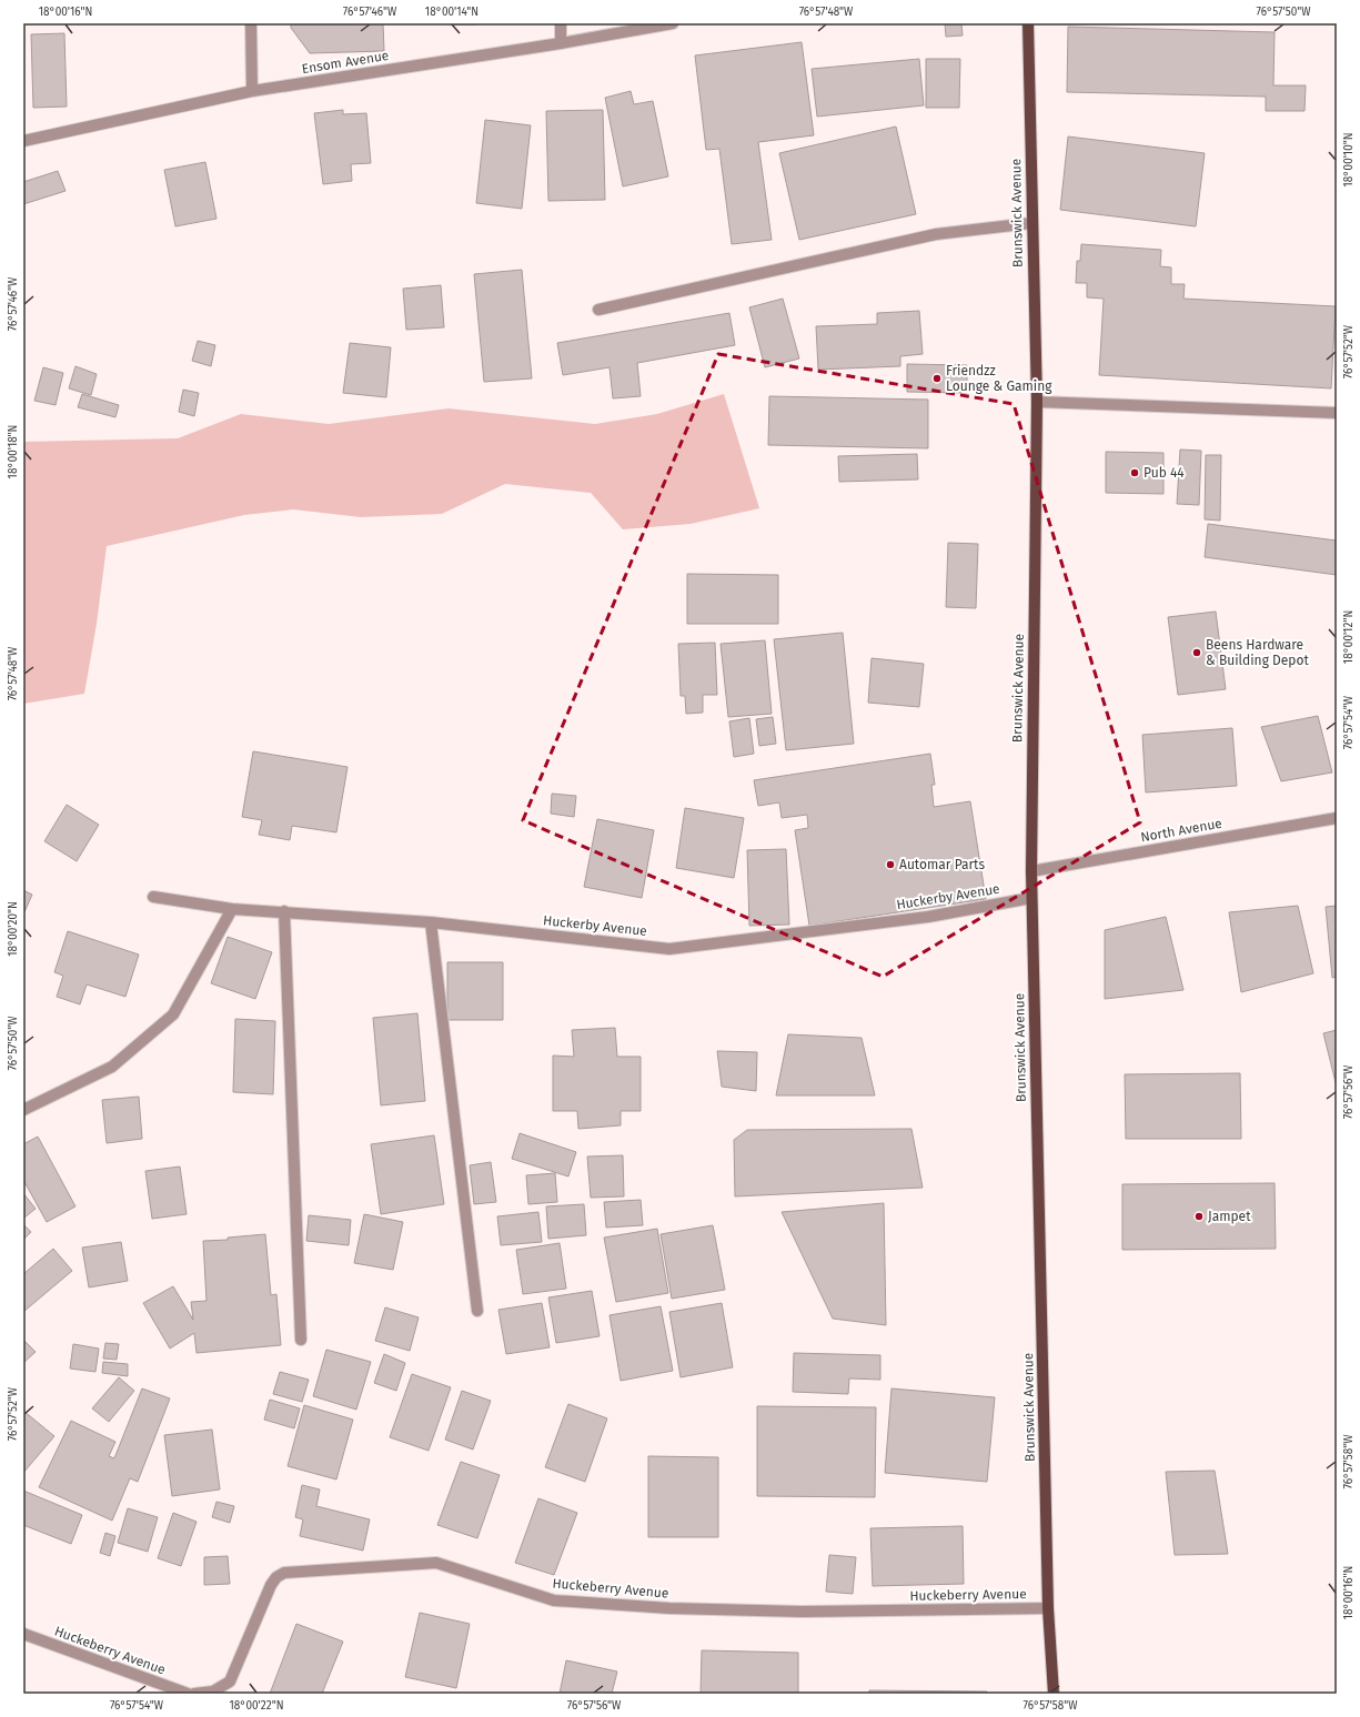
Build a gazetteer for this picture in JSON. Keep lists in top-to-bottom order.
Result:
{
  "streets": {
    "main road": ["Brunswick Avenue"],
    "street": [
      "Ensom Avenue",
      "North Avenue",
      "Huckerby Avenue",
      "Huckeberry Avenue"
    ]
  },
  "crossings": [
    ["Brunswick Avenue", "North Avenue"],
    ["Brunswick Avenue", "Huckerby Avenue"],
    ["Brunswick Avenue", "Huckeberry Avenue"]
  ],
  "places": [
    "Friendzz Lounge & Gaming",
    "Pub 44",
    "Beens Hardware & Building Depot",
    "Automar Parts",
    "Jampet"
  ],
  "coordinates": [
    "18°00'16\"N",
    "76°57'46\"W",
    "18°00'14\"N",
    "76°57'48\"W",
    "76°57'50\"W",
    "18°00'10\"N",
    "76°57'52\"W",
    "18°00'18\"N",
    "18°00'12\"N",
    "76°57'54\"W",
    "18°00'20\"N",
    "76°57'56\"W",
    "76°57'58\"W",
    "18°00'22\"N"
  ]
}
